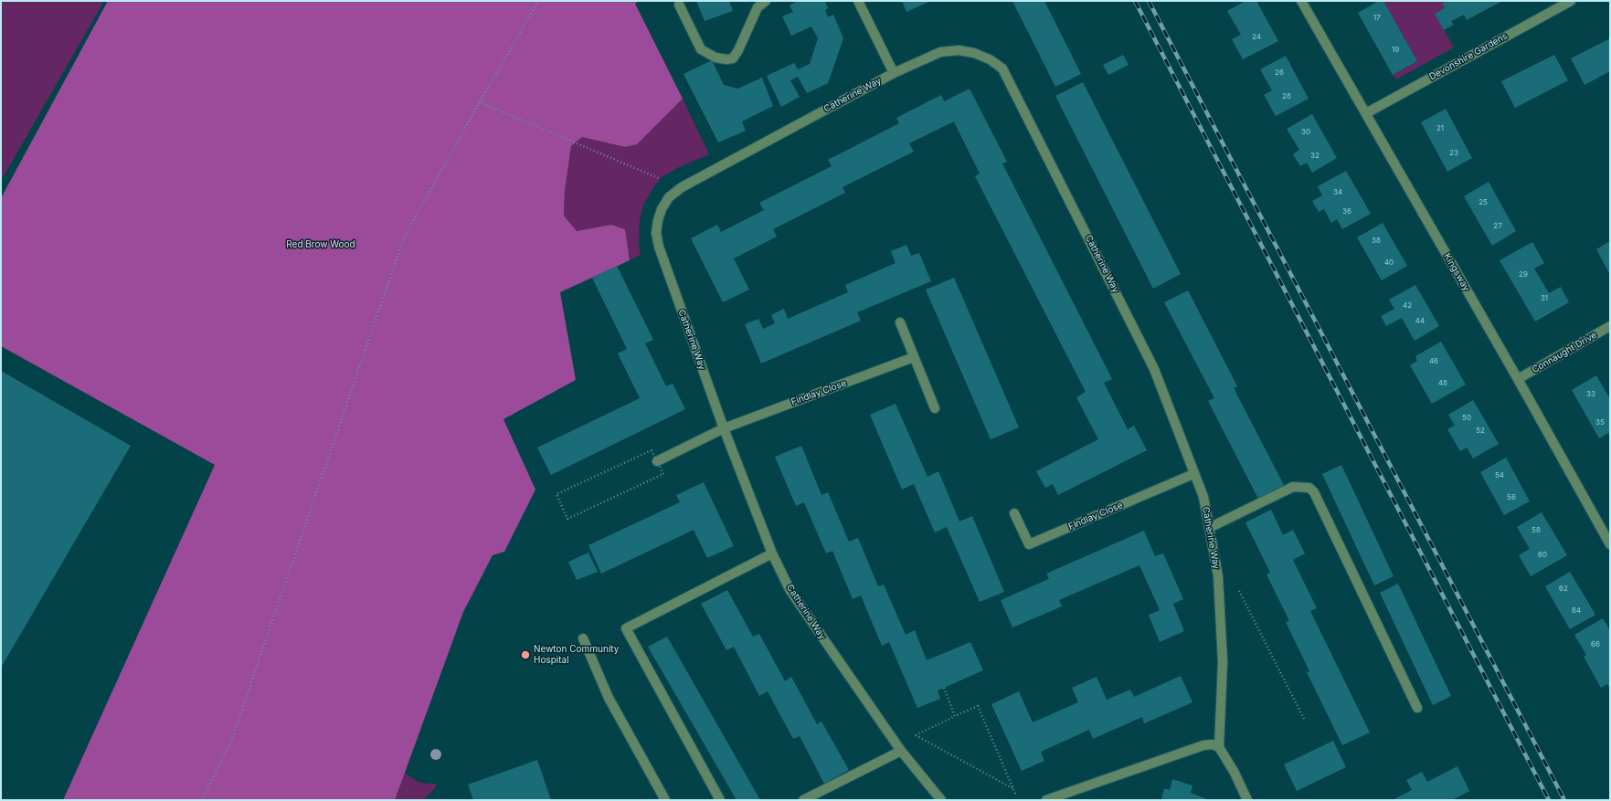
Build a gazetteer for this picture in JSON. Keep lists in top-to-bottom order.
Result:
{
  "streets": {
    "street": [
      "Devonshire Gardens",
      "Catherine Way",
      "Kingsway",
      "Connaught Drive",
      "Findlay Close"
    ]
  },
  "crossings": [
    ["Devonshire Gardens", "Kingsway"],
    ["Catherine Way", "Findlay Close"],
    ["Kingsway", "Connaught Drive"]
  ],
  "parks": ["Red Brow Wood"],
  "places": ["Newton Community Hospital"],
  "house_numbers": [
    "17",
    "24",
    "19",
    "26",
    "28",
    "21",
    "30",
    "23",
    "32",
    "34",
    "25",
    "36",
    "27",
    "38",
    "40",
    "29",
    "31",
    "42",
    "44",
    "46",
    "48",
    "33",
    "50",
    "35",
    "52",
    "54",
    "56",
    "58",
    "60",
    "62",
    "64",
    "66"
  ]
}
